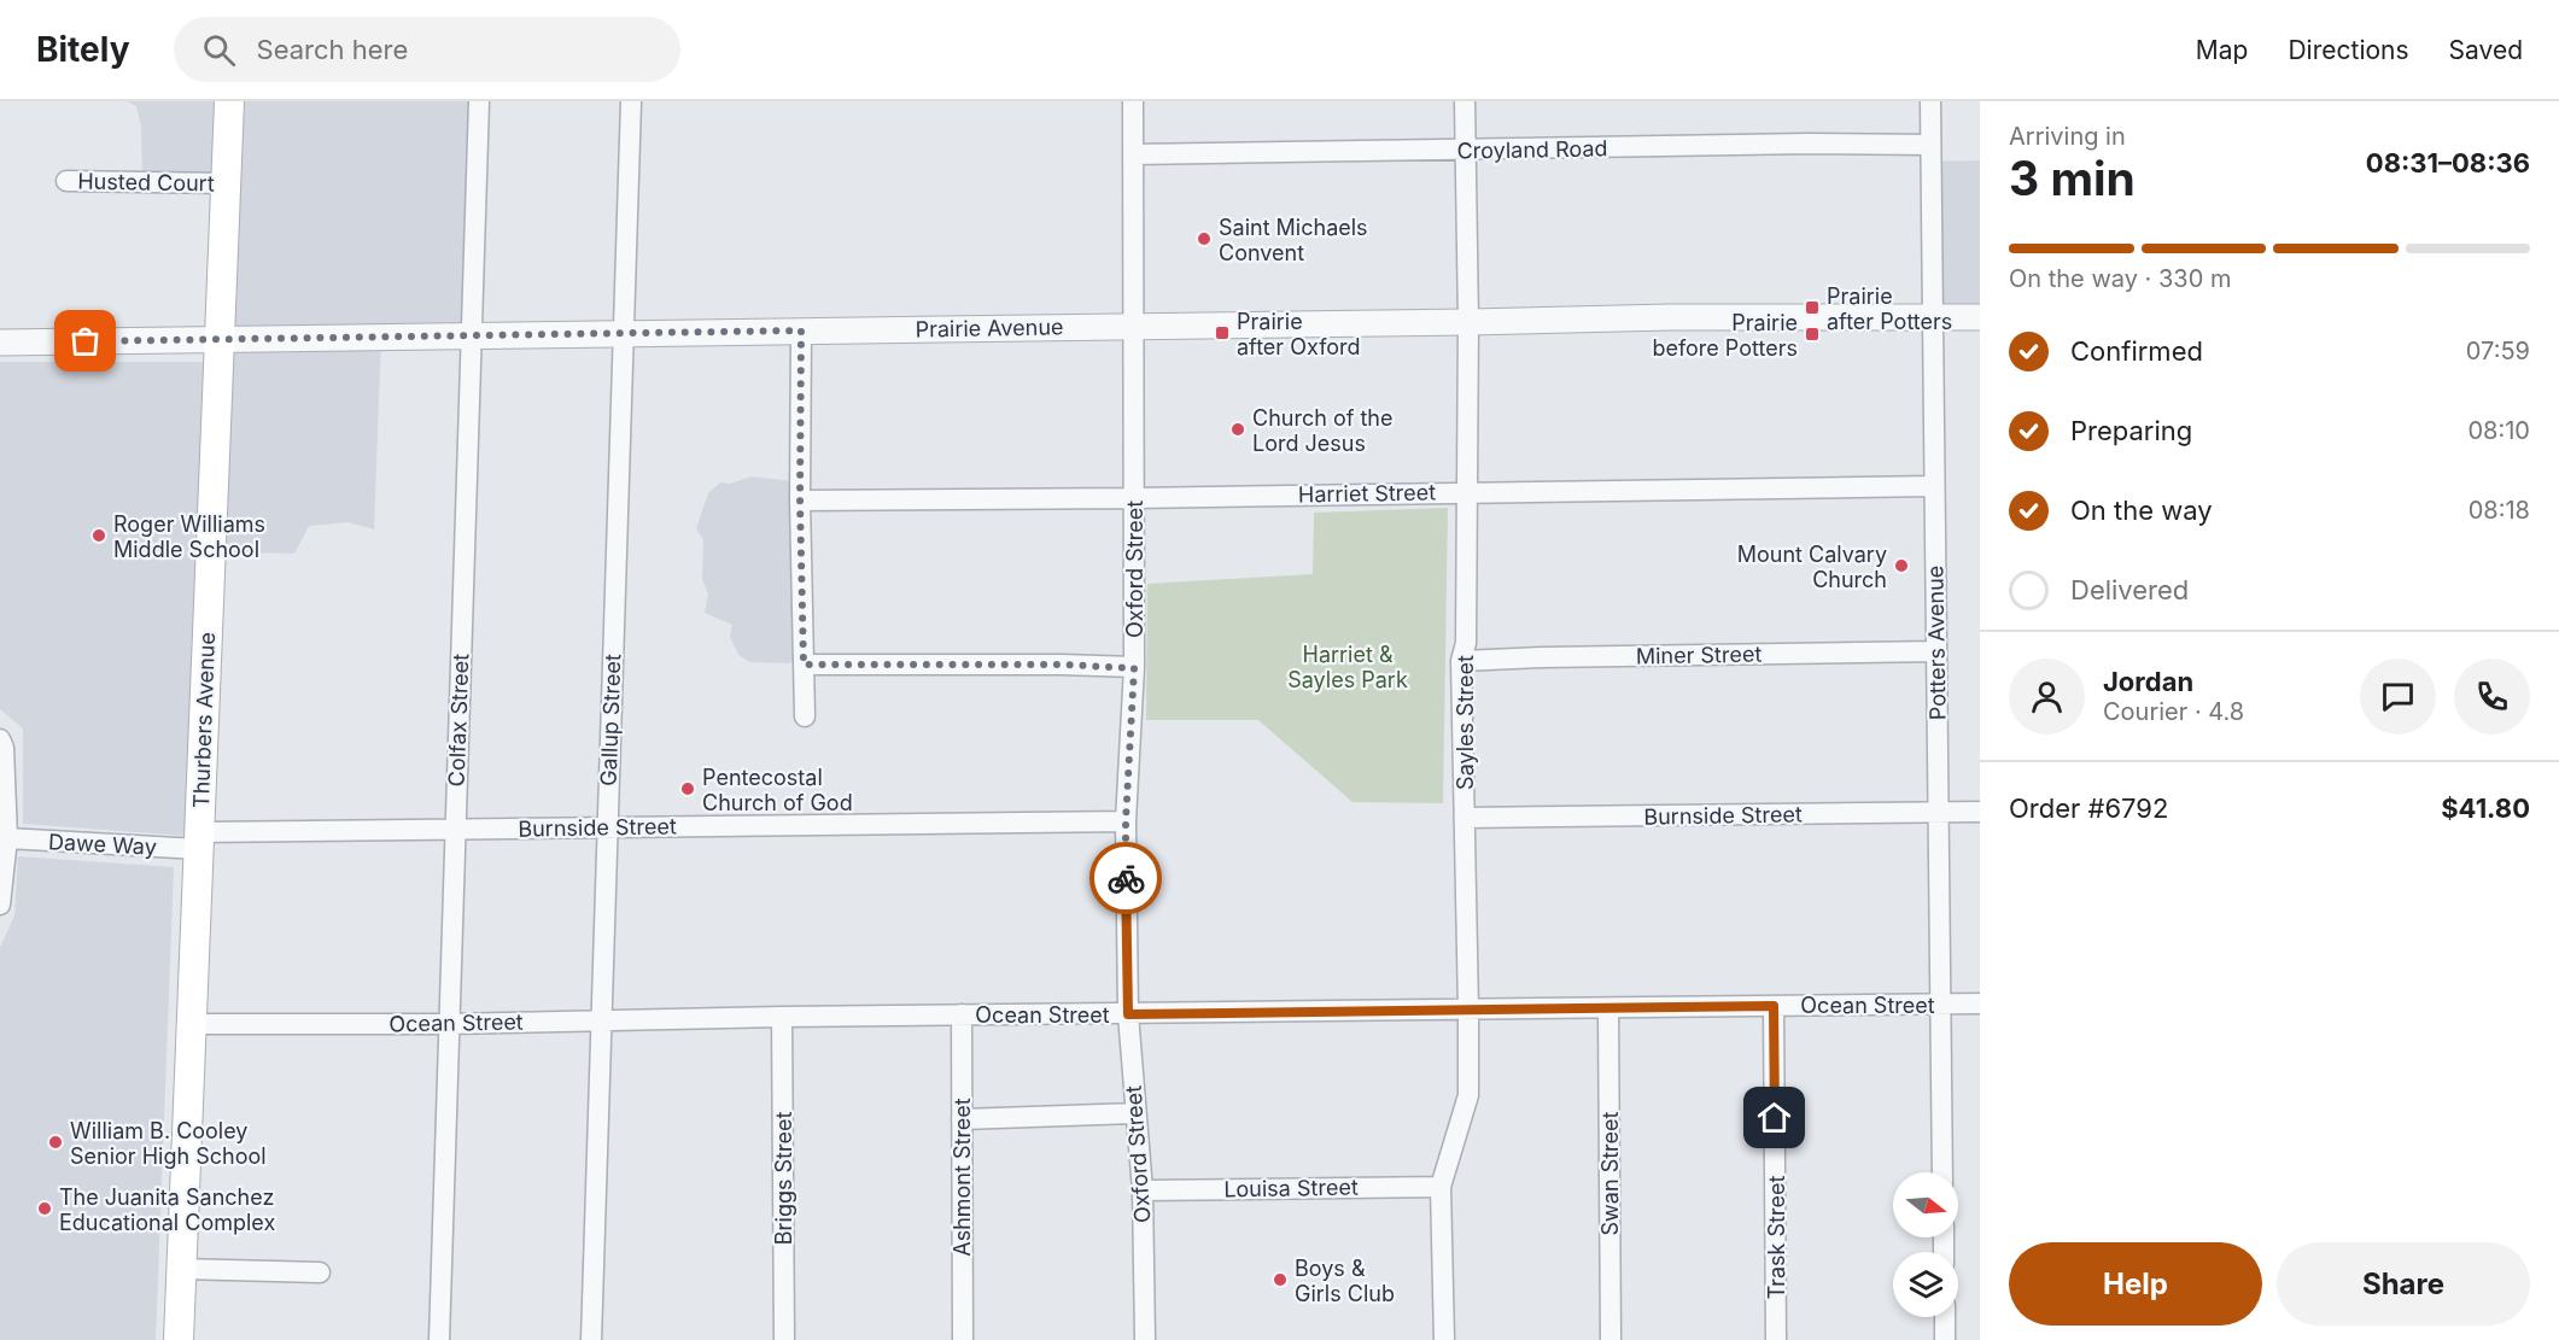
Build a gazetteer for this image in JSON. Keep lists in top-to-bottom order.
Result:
{
  "streets": {
    "main road": ["Thurbers Avenue"],
    "street": [
      "Croyland Road",
      "Husted Court",
      "Prairie Avenue",
      "Harriet Street",
      "Oxford Street",
      "Potters Avenue",
      "Miner Street",
      "Colfax Street",
      "Gallup Street",
      "Sayles Street",
      "Burnside Street",
      "Dawe Way",
      "Ocean Street",
      "Swan Street",
      "Ashmont Street",
      "Briggs Street",
      "Louisa Street",
      "Trask Street"
    ]
  },
  "crossings": [
    ["Croyland Road", "Oxford Street"],
    ["Croyland Road", "Potters Avenue"],
    ["Croyland Road", "Sayles Street"],
    ["Husted Court", "Thurbers Avenue"],
    ["Prairie Avenue", "Oxford Street"],
    ["Prairie Avenue", "Potters Avenue"],
    ["Prairie Avenue", "Thurbers Avenue"],
    ["Prairie Avenue", "Colfax Street"],
    ["Prairie Avenue", "Gallup Street"],
    ["Prairie Avenue", "Sayles Street"],
    ["Harriet Street", "Oxford Street"],
    ["Harriet Street", "Potters Avenue"],
    ["Harriet Street", "Sayles Street"],
    ["Oxford Street", "Burnside Street"],
    ["Oxford Street", "Ocean Street"],
    ["Oxford Street", "Louisa Street"],
    ["Potters Avenue", "Miner Street"],
    ["Potters Avenue", "Burnside Street"],
    ["Potters Avenue", "Ocean Street"],
    ["Miner Street", "Sayles Street"],
    ["Thurbers Avenue", "Burnside Street"],
    ["Thurbers Avenue", "Dawe Way"],
    ["Thurbers Avenue", "Ocean Street"],
    ["Colfax Street", "Burnside Street"],
    ["Colfax Street", "Ocean Street"],
    ["Gallup Street", "Burnside Street"],
    ["Gallup Street", "Ocean Street"],
    ["Sayles Street", "Burnside Street"],
    ["Sayles Street", "Ocean Street"],
    ["Sayles Street", "Louisa Street"],
    ["Burnside Street", "Dawe Way"],
    ["Ocean Street", "Swan Street"],
    ["Ocean Street", "Ashmont Street"],
    ["Ocean Street", "Briggs Street"],
    ["Ocean Street", "Trask Street"]
  ],
  "parks": ["Harriet & Sayles Park"],
  "places": {
    "other": [
      "Saint Michaels Convent",
      "Church of the Lord Jesus",
      "Roger Williams Middle School",
      "Mount Calvary Church",
      "Pentecostal Church of God",
      "William B. Cooley Senior High School",
      "The Juanita Sanchez Educational Complex",
      "Boys & Girls Club"
    ],
    "transit": ["Prairie after Potters", "Prairie after Oxford", "Prairie before Potters"]
  },
  "north": "right",
  "page": {
    "header": "Bitely",
    "search": "Search here",
    "nav": ["Map", "Directions", "Saved"],
    "heading": ["3 min", "Arriving in", "08:31–08:36"],
    "panel": [
      "Jordan",
      "Courier · 4.8",
      "Order #6792",
      "$41.80"
    ],
    "bar": "On the way · 330 m",
    "list": [
      ["Confirmed", "07:59"],
      ["Preparing", "08:10"],
      ["On the way", "08:18"],
      "Delivered"
    ],
    "buttons": ["Help", "Share"]
  }
}
